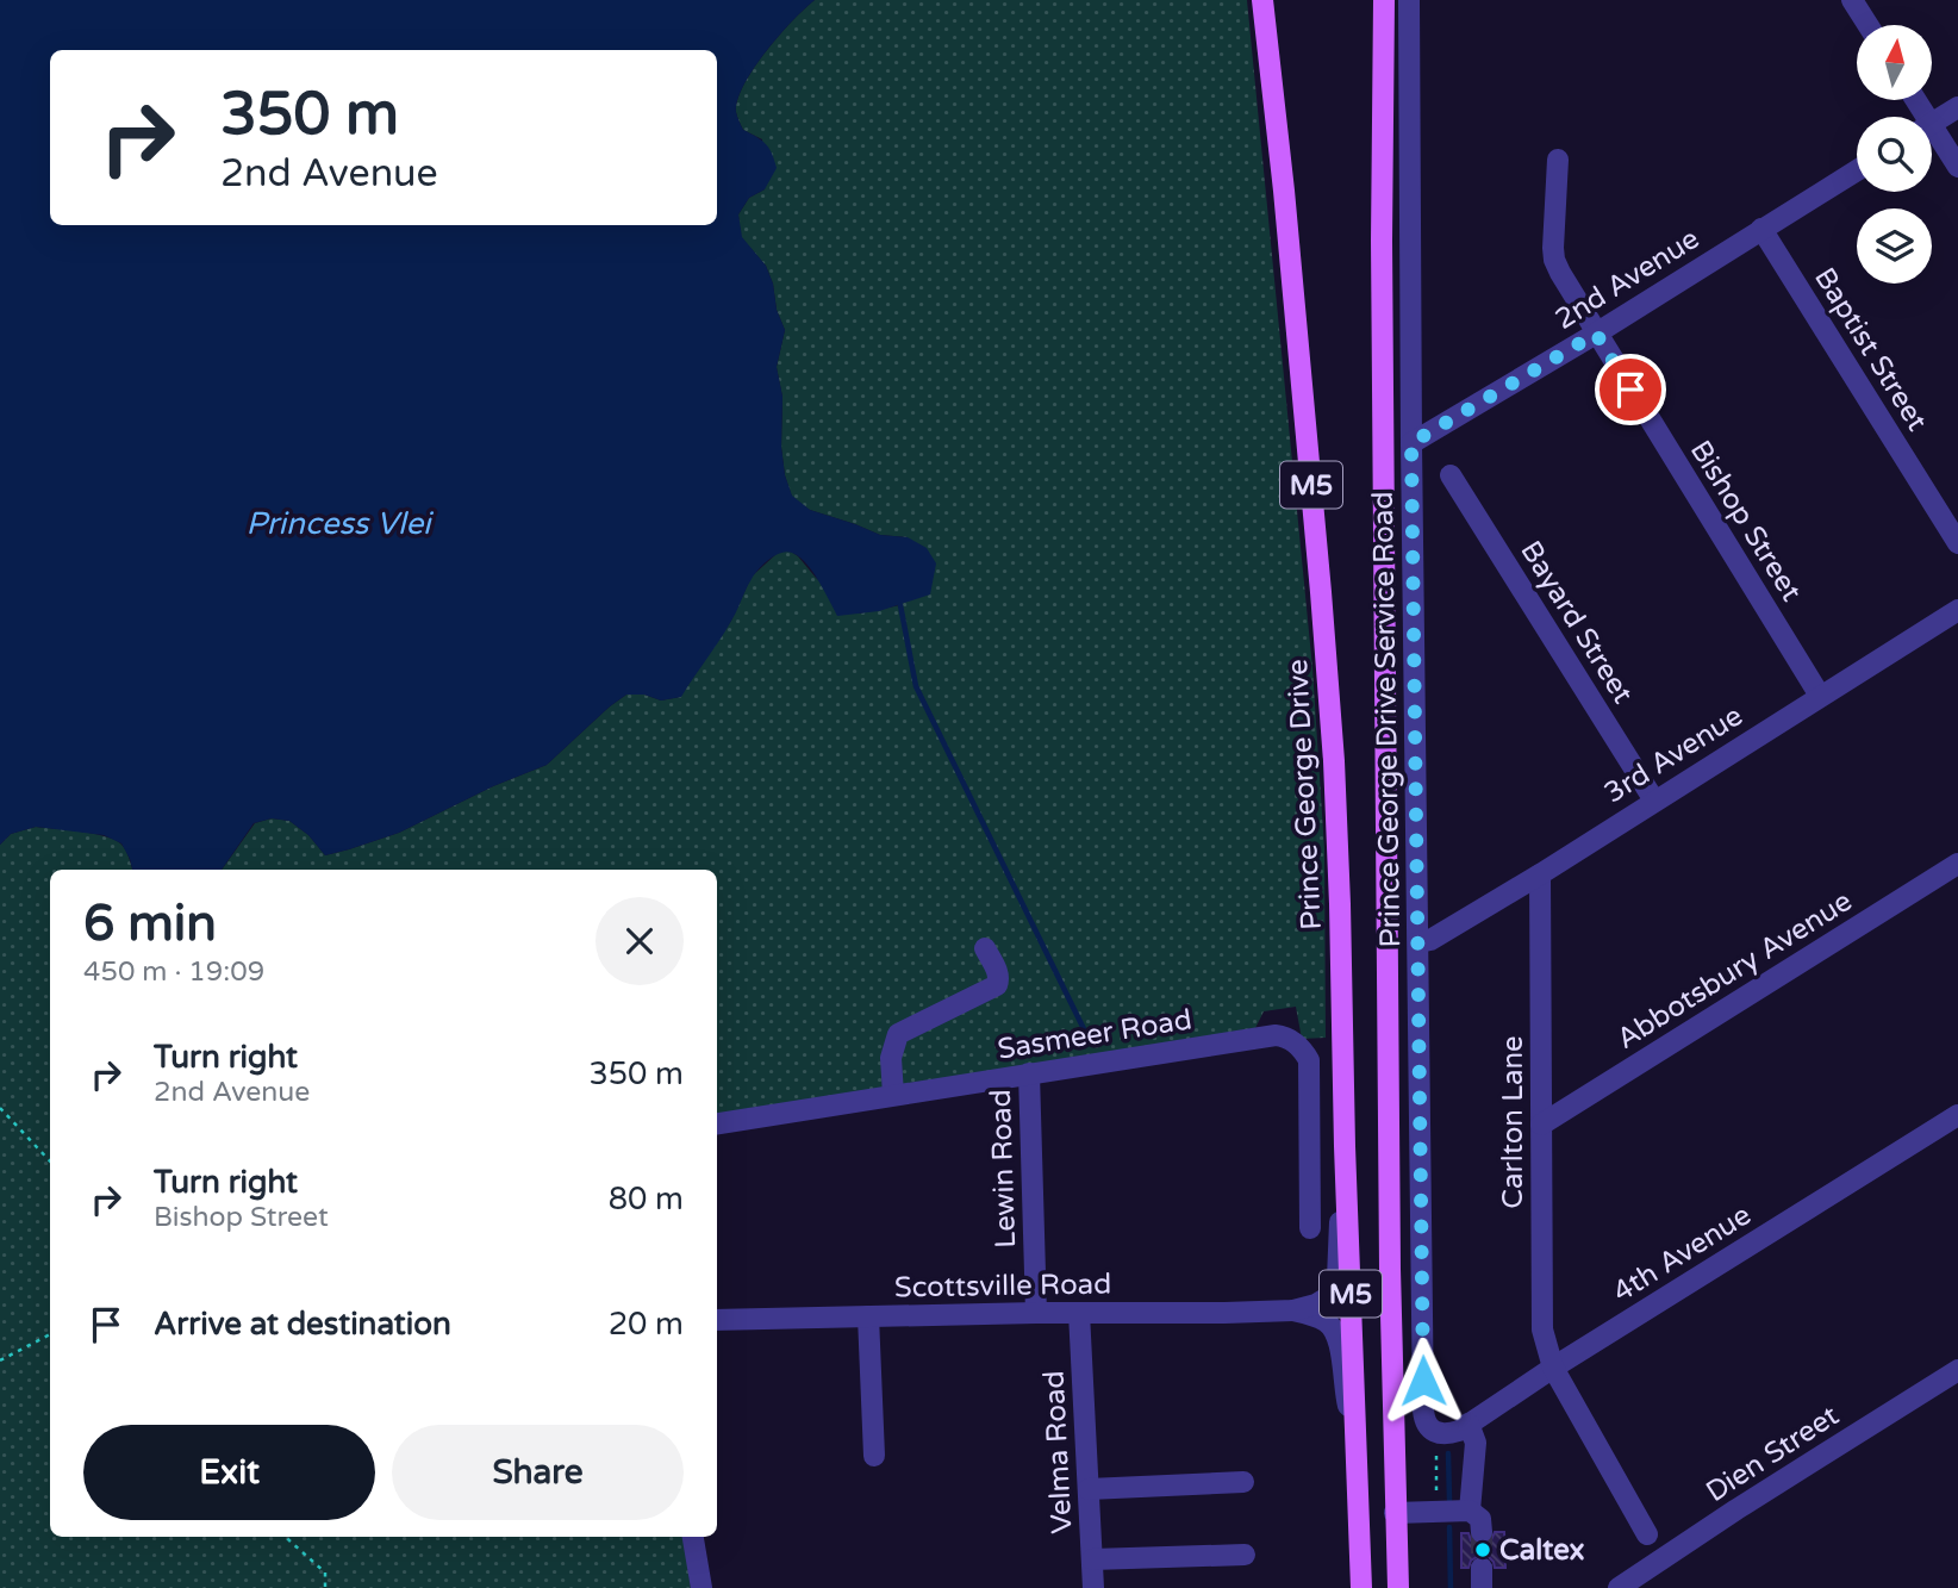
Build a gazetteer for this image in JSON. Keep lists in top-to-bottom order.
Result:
{
  "streets": {
    "main road": ["M5", "Prince George Drive"],
    "street": [
      "2nd Avenue",
      "Baptist Street",
      "Bishop Street",
      "Bayard Street",
      "Prince George Drive Service Road",
      "3rd Avenue",
      "Abbotsbury Avenue",
      "Sasmeer Road",
      "Carlton Lane",
      "Lewin Road",
      "4th Avenue",
      "Scottsville Road",
      "Velma Road",
      "Dien Street"
    ]
  },
  "crossings": [
    ["2nd Avenue", "Baptist Street"],
    ["2nd Avenue", "Bishop Street"],
    ["2nd Avenue", "Prince George Drive Service Road"],
    ["Bishop Street", "3rd Avenue"],
    ["Bayard Street", "3rd Avenue"],
    ["Prince George Drive Service Road", "3rd Avenue"],
    ["Prince George Drive Service Road", "4th Avenue"],
    ["3rd Avenue", "Carlton Lane"],
    ["Prince George Drive", "Scottsville Road"],
    ["Abbotsbury Avenue", "Carlton Lane"],
    ["Sasmeer Road", "Lewin Road"],
    ["Carlton Lane", "4th Avenue"],
    ["Lewin Road", "Scottsville Road"],
    ["Scottsville Road", "Velma Road"]
  ],
  "water": ["Princess Vlei"],
  "places": ["Caltex"],
  "north": "top",
  "page": {
    "turn": ["350 m", "2nd Avenue"],
    "heading": ["6 min", "450 m · 19:09"],
    "list": [
      {
        "name": "Turn right",
        "note": "2nd Avenue",
        "value": "350 m"
      },
      {
        "name": "Turn right",
        "note": "Bishop Street",
        "value": "80 m"
      },
      {
        "name": "Arrive at destination",
        "value": "20 m"
      }
    ],
    "buttons": ["Exit", "Share"]
  }
}
